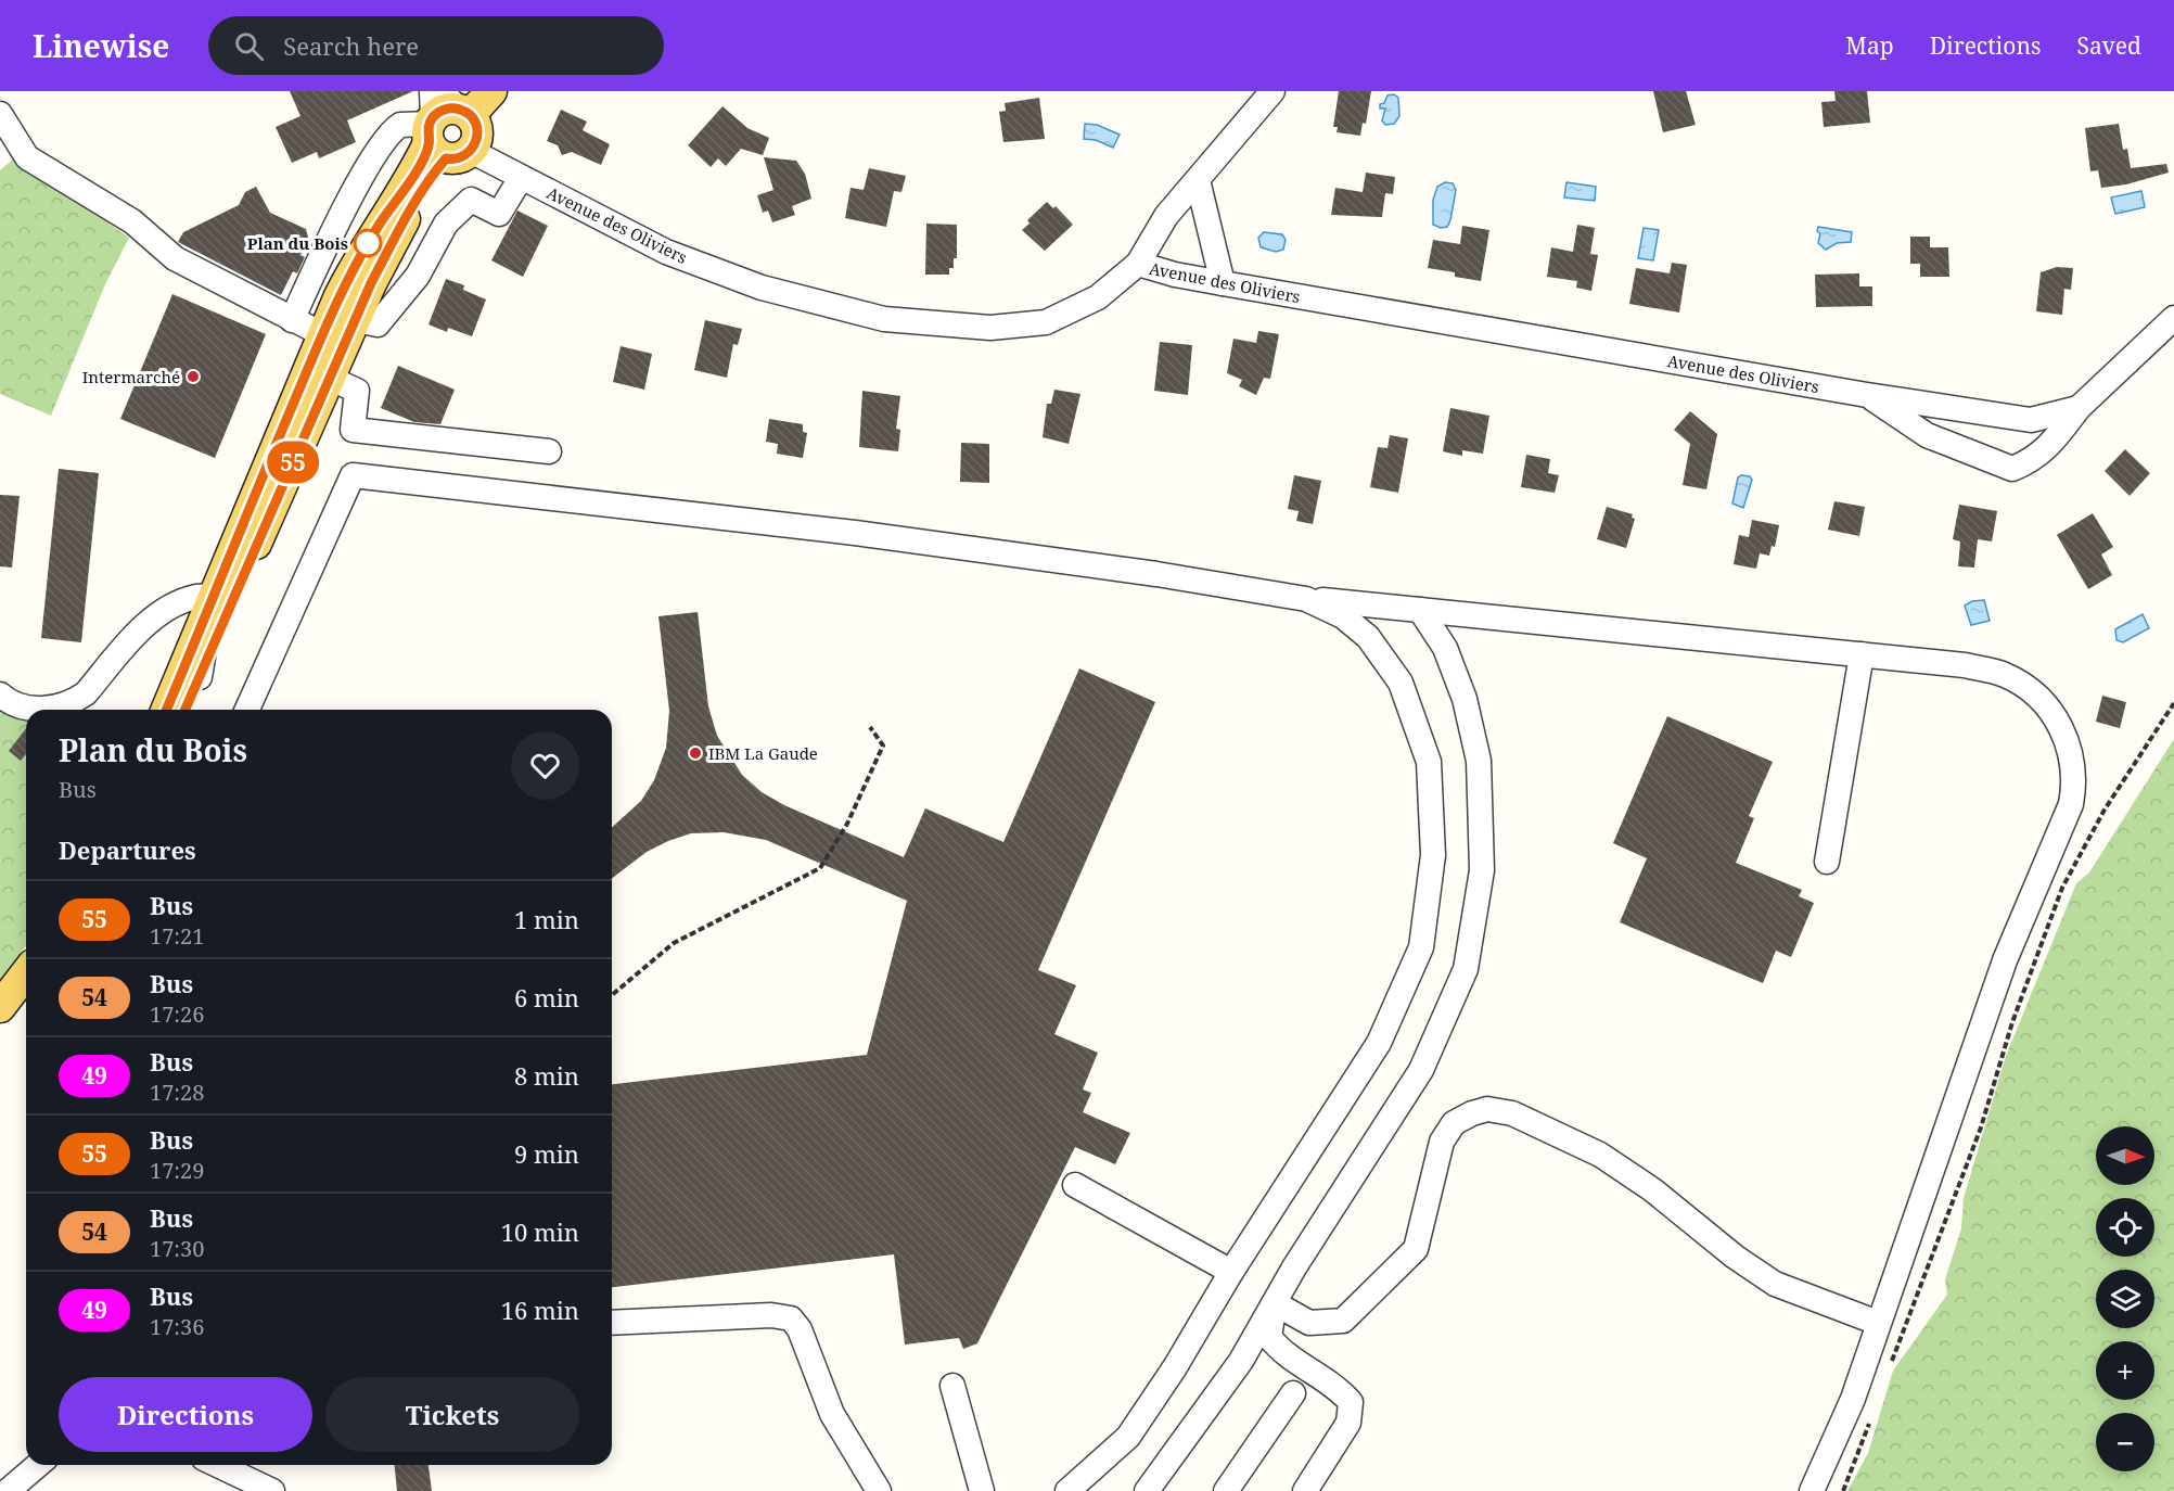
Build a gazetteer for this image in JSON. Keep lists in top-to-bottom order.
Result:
{
  "streets": {
    "street": ["Avenue des Oliviers"]
  },
  "places": ["Plan du Bois", "Intermarché", "IBM La Gaude"],
  "lines": ["bus line 55"],
  "north": "right",
  "page": {
    "header": "Linewise",
    "search": "Search here",
    "nav": ["Map", "Directions", "Saved"],
    "on_map": "55",
    "heading": [
      ["Plan du Bois", "Bus"],
      "Departures"
    ],
    "list": [
      {
        "mark": "55",
        "name": "Bus",
        "note": "17:21",
        "value": "1 min"
      },
      {
        "mark": "54",
        "name": "Bus",
        "note": "17:26",
        "value": "6 min"
      },
      {
        "mark": "49",
        "name": "Bus",
        "note": "17:28",
        "value": "8 min"
      },
      {
        "mark": "55",
        "name": "Bus",
        "note": "17:29",
        "value": "9 min"
      },
      {
        "mark": "54",
        "name": "Bus",
        "note": "17:30",
        "value": "10 min"
      },
      {
        "mark": "49",
        "name": "Bus",
        "note": "17:36",
        "value": "16 min"
      }
    ],
    "map_buttons": ["+", "−"],
    "buttons": ["Directions", "Tickets"]
  }
}
